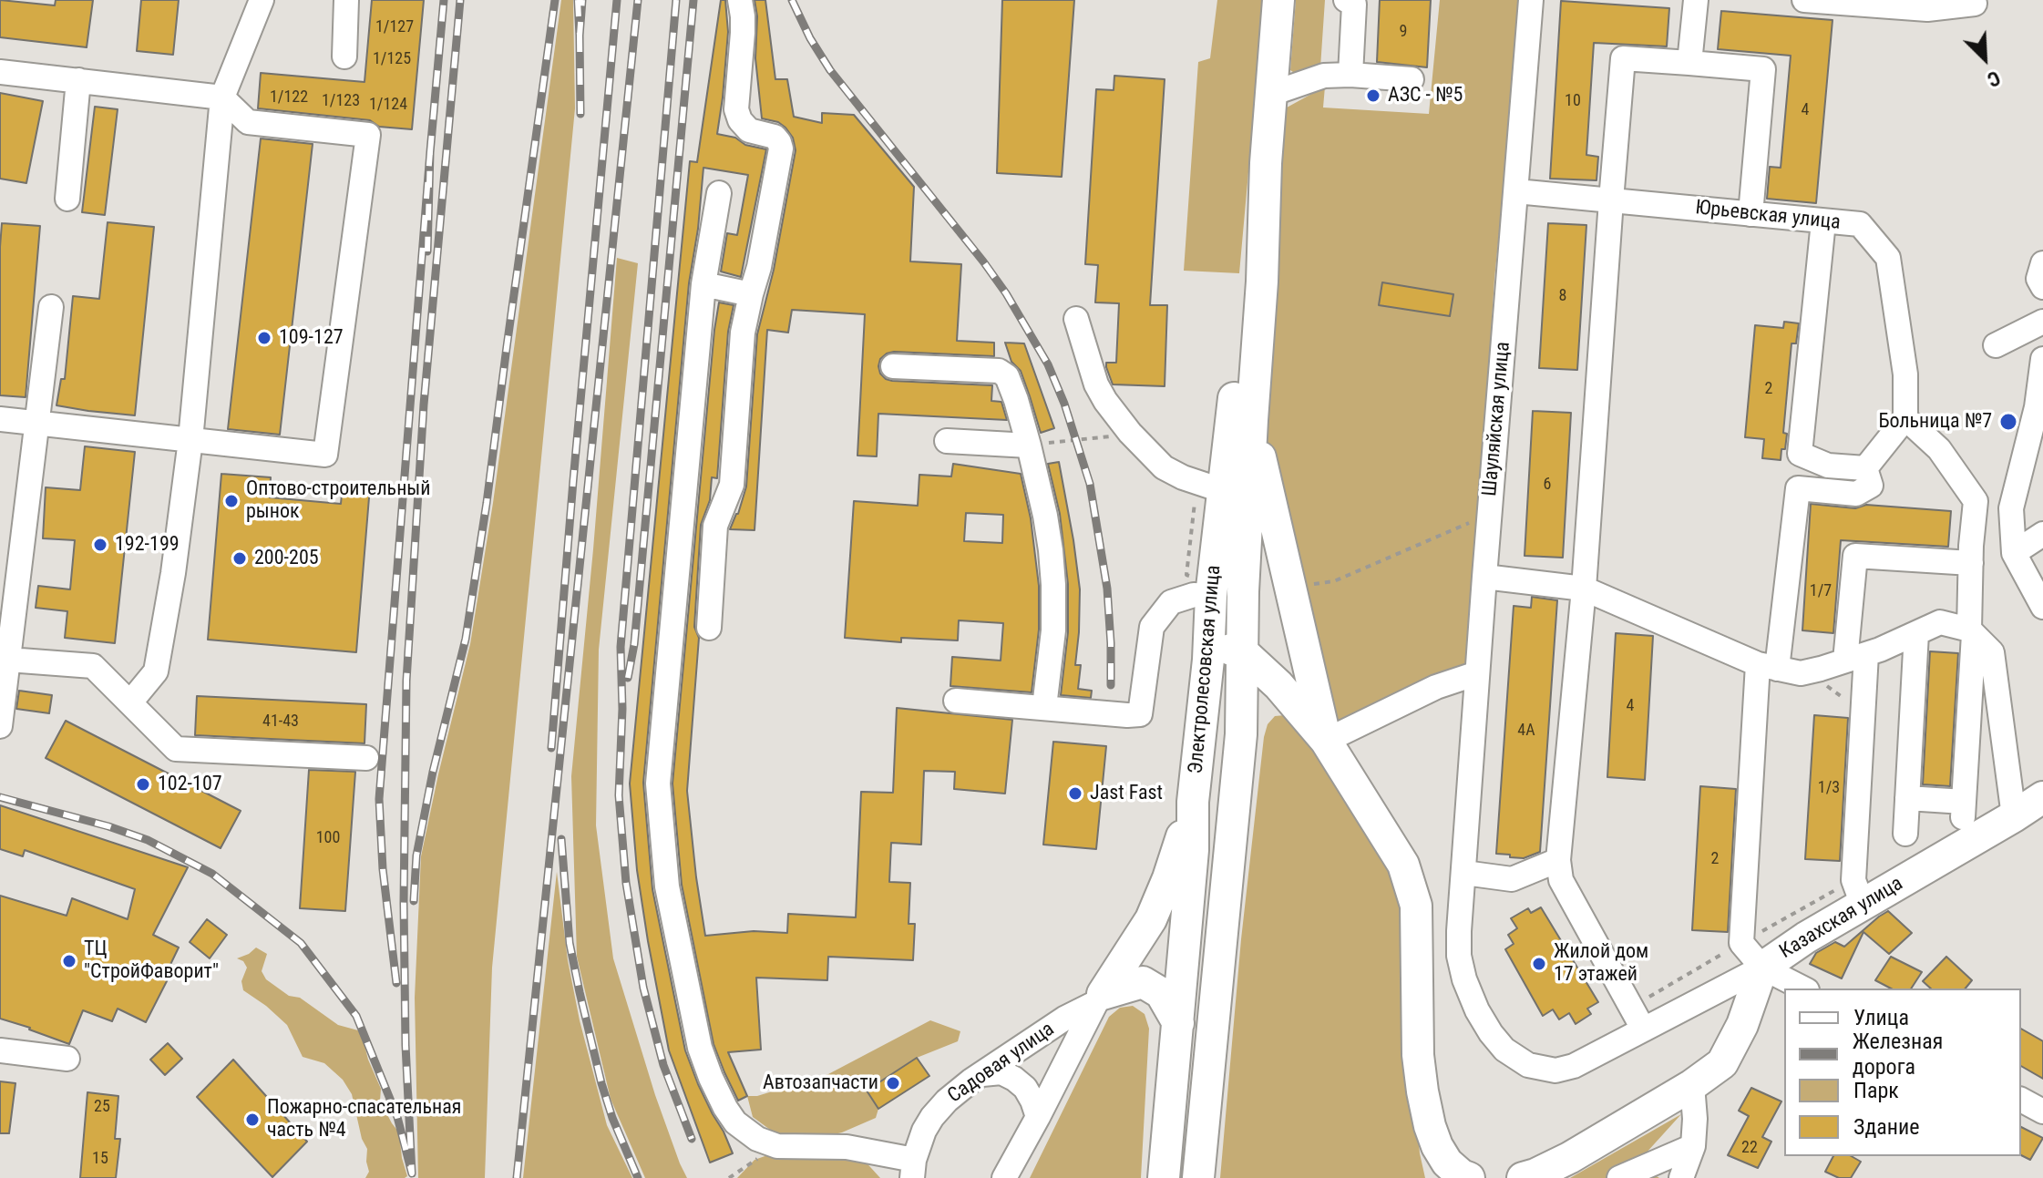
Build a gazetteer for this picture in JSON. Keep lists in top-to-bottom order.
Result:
{
  "streets": {
    "main road": ["Электролесовская улица", "Казахская улица"],
    "street": ["Юрьевская улица", "Шауляйская улица", "Садовая улица"]
  },
  "crossings": [
    ["Юрьевская улица", "Шауляйская улица"],
    ["Шауляйская улица", "Казахская улица"]
  ],
  "places": [
    "АЗС - №5",
    "109-127",
    "Больница №7",
    "Оптово-строительный рынок",
    "192-199",
    "200-205",
    "102-107",
    "Jast Fast",
    "ТЦ \"СтройФаворит\"",
    "Жилой дом 17 этажей",
    "Автозапчасти",
    "Пожарно-спасательная часть №4"
  ],
  "house_numbers": [
    "1/127",
    "9",
    "1/125",
    "1/122",
    "1/123",
    "10",
    "1/124",
    "4",
    "8",
    "2",
    "6",
    "1/7",
    "4",
    "41-43",
    "4А",
    "1/3",
    "100",
    "2",
    "25",
    "22",
    "15"
  ],
  "legend": [
    "Улица",
    "Железная дорога",
    "Парк",
    "Здание"
  ],
  "north": "bottom right"
}
